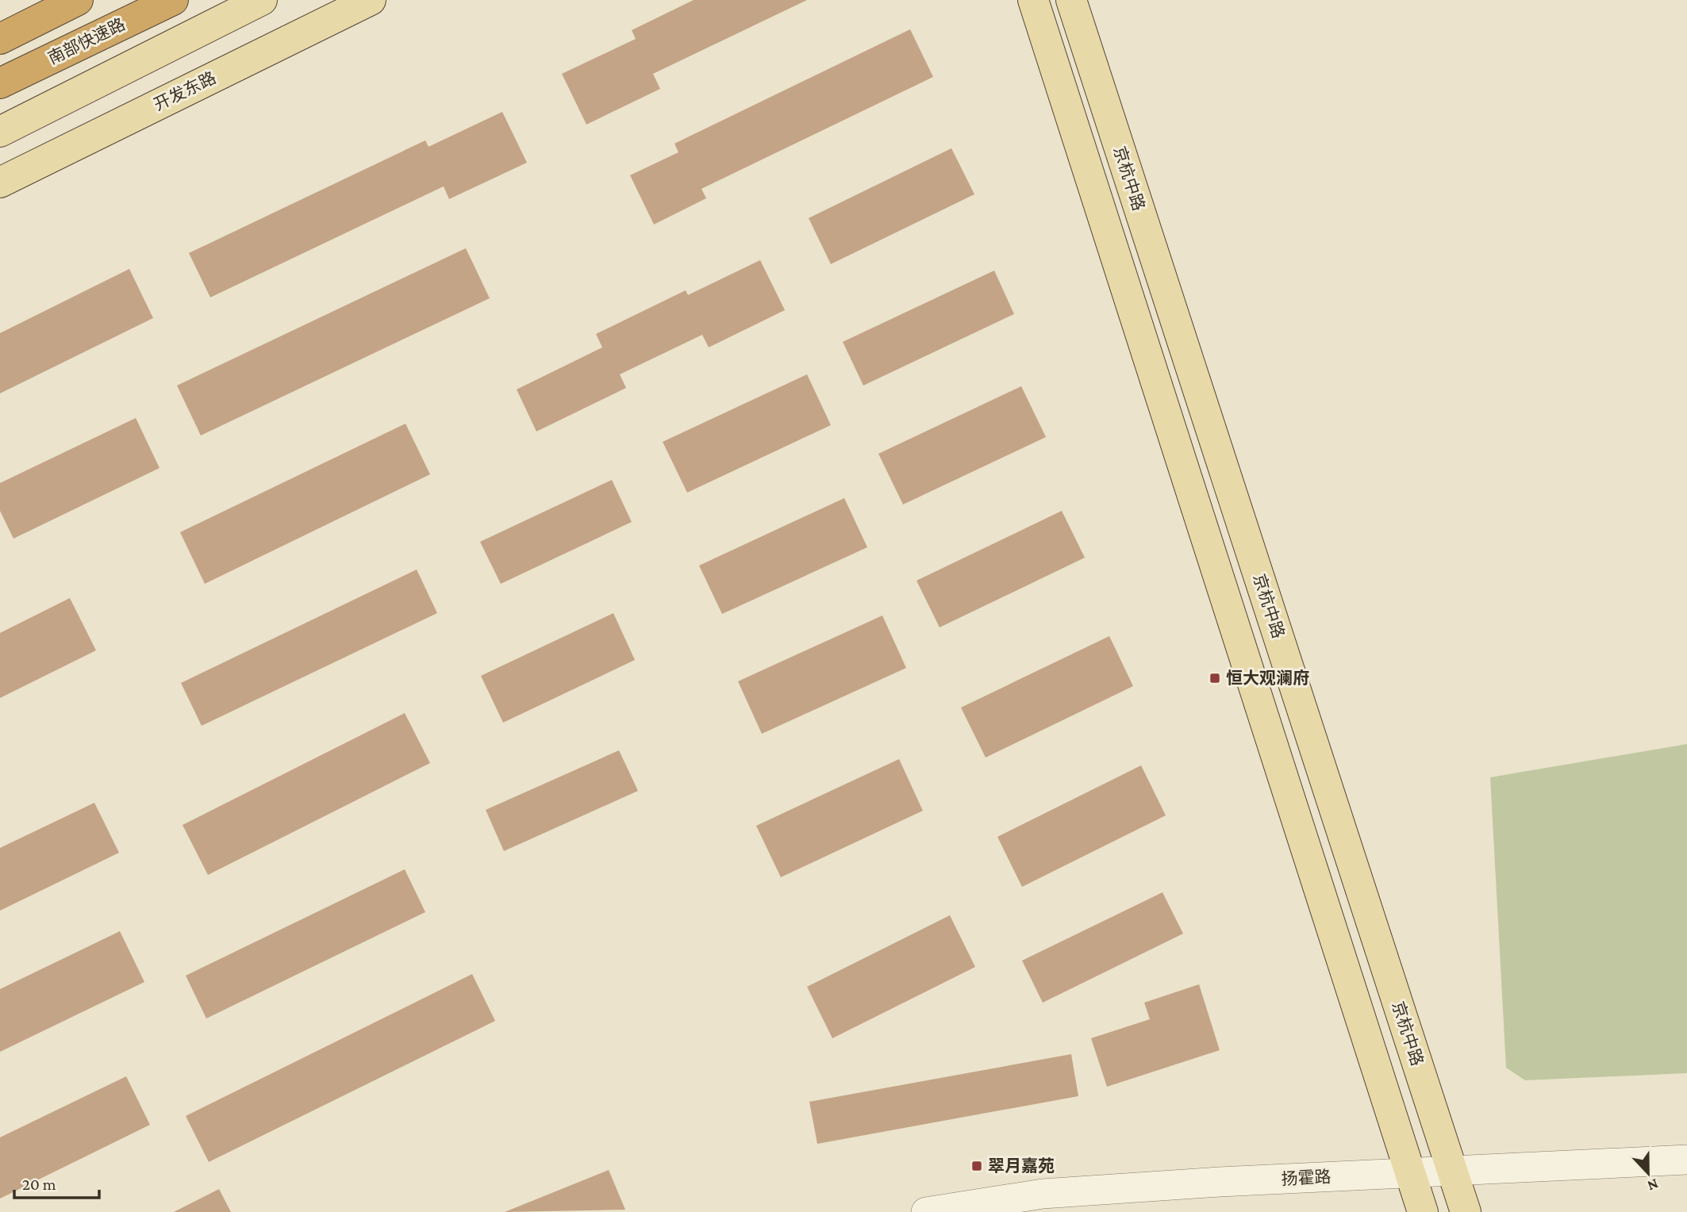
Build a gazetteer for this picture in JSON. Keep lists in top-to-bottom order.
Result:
{
  "streets": {
    "highway": ["南部快速路"],
    "main road": ["开发东路", "京杭中路"],
    "street": ["扬霍路"]
  },
  "crossings": [
    ["京杭中路", "扬霍路"]
  ],
  "places": {
    "transit": ["恒大观澜府", "翠月嘉苑"]
  },
  "scale_bar": "20 m",
  "north": "bottom"
}
